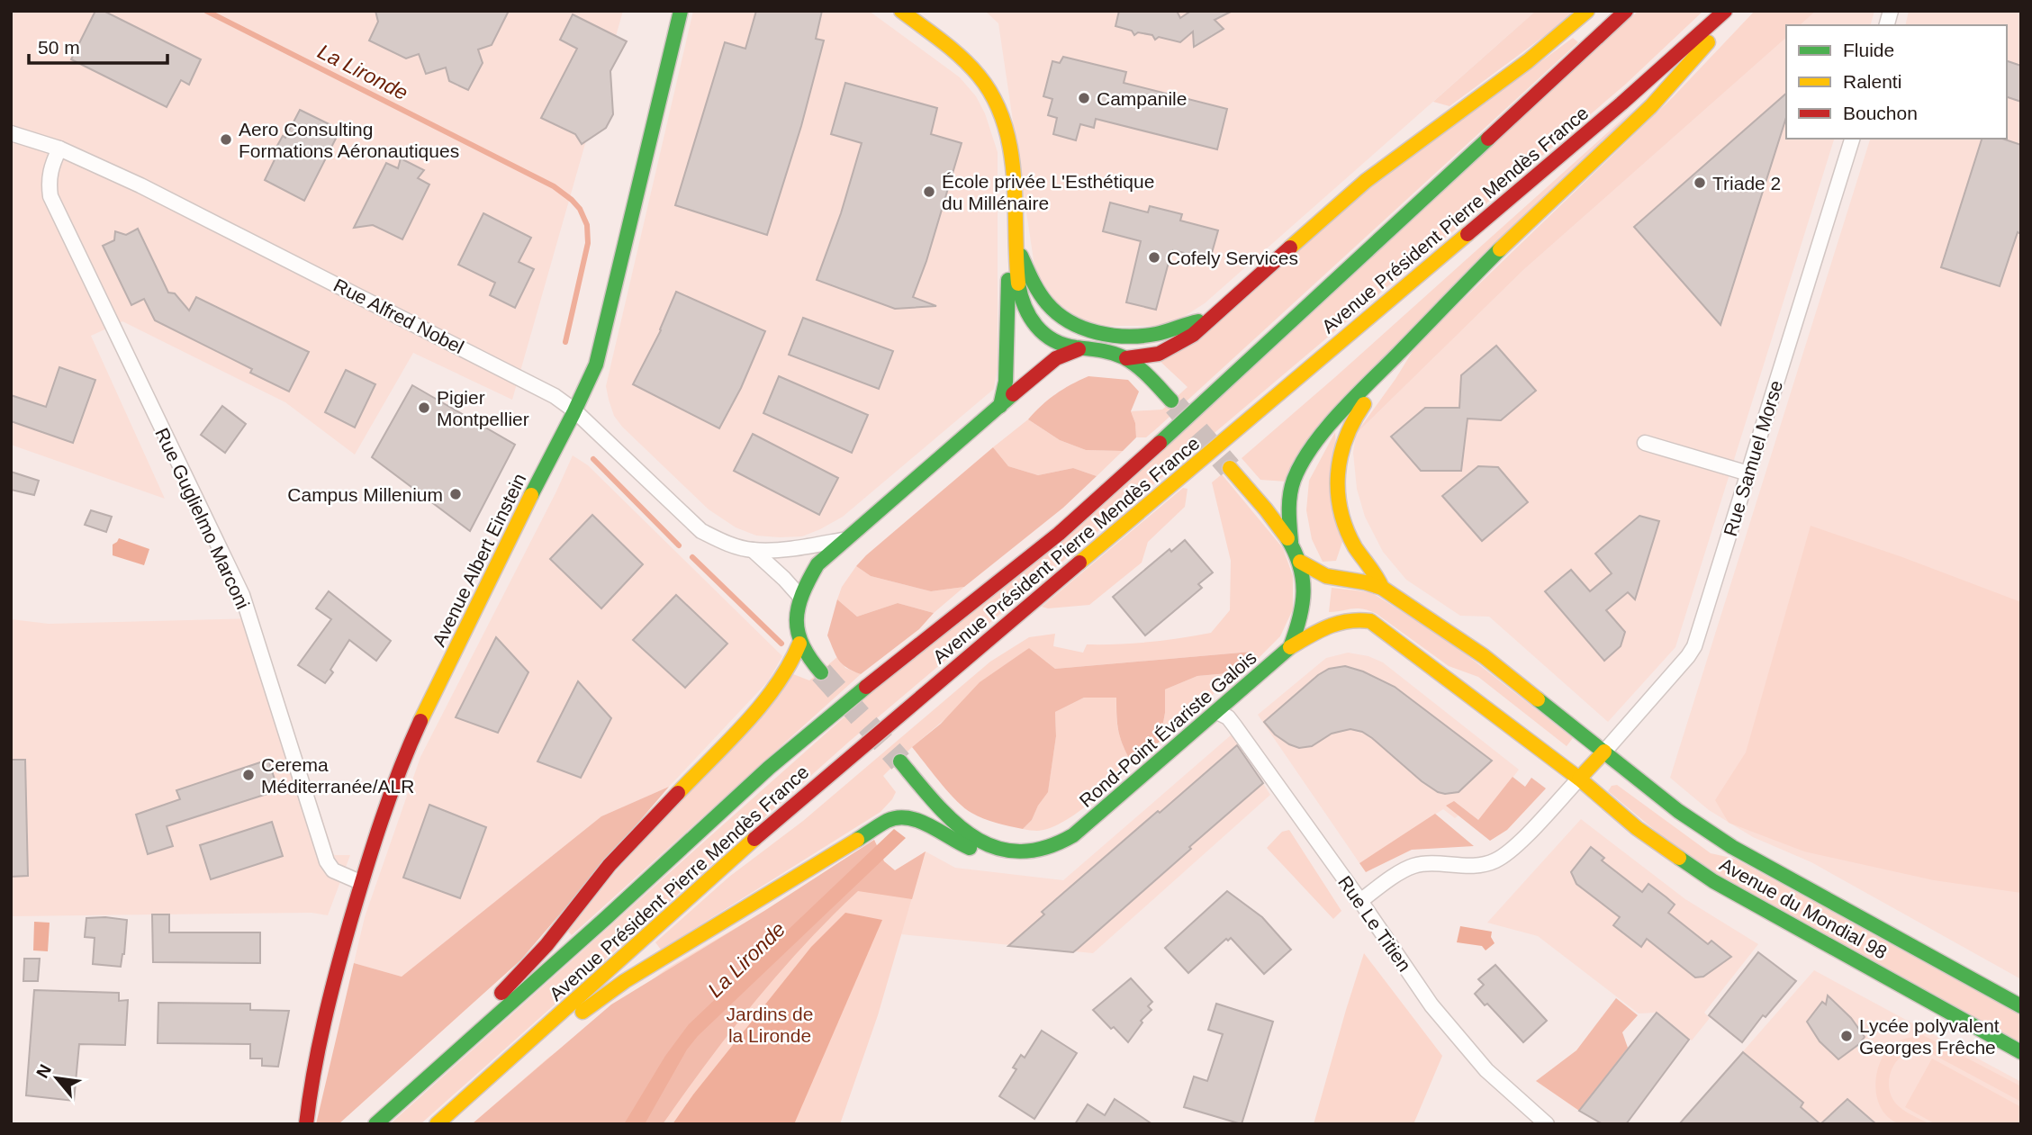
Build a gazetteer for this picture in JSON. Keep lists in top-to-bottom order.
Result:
{
  "streets": {
    "main road": [
      "Avenue Président Pierre Mendès France",
      "Avenue Albert Einstein",
      "Rond-Point Évariste Galois",
      "Avenue du Mondial 98"
    ],
    "street": [
      "Rue Alfred Nobel",
      "Rue Samuel Morse",
      "Rue Guglielmo Marconi",
      "Rue Le Titien"
    ]
  },
  "crossings": [
    ["Rue Alfred Nobel", "Rue Guglielmo Marconi"],
    ["Rue Alfred Nobel", "Avenue Albert Einstein"],
    ["Rue Samuel Morse", "Avenue du Mondial 98"],
    ["Rue Guglielmo Marconi", "Avenue Albert Einstein"],
    ["Rond-Point Évariste Galois", "Avenue du Mondial 98"],
    ["Rond-Point Évariste Galois", "Rue Le Titien"]
  ],
  "water": ["La Lironde"],
  "parks": ["Jardins de la Lironde"],
  "places": [
    "Campanile",
    "Aero Consulting Formations Aéronautiques",
    "Triade 2",
    "École privée L'Esthétique du Millénaire",
    "Cofely Services",
    "Pigier Montpellier",
    "Campus Millenium",
    "Cerema Méditerranée/ALR",
    "Lycée polyvalent Georges Frêche"
  ],
  "legend": ["Fluide", "Ralenti", "Bouchon"],
  "scale_bar": "50 m",
  "north": "top left"
}
